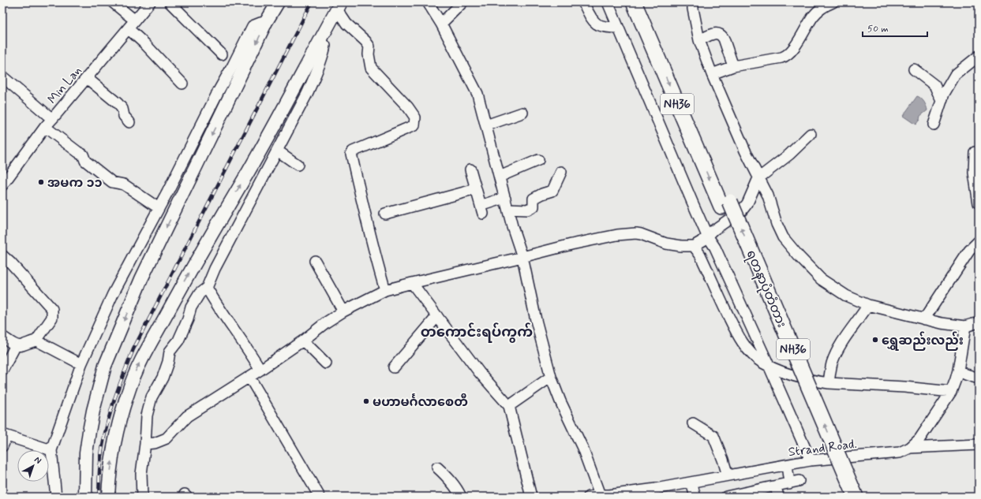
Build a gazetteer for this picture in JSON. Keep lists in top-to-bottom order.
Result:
{
  "streets": {
    "highway": ["NH36", "ရတနာပုံတံတား"],
    "street": ["Min Lan", "Strand Road."]
  },
  "crossings": [
    ["NH36", "ရတနာပုံတံတား"]
  ],
  "districts": ["တကောင်းရပ်ကွက်"],
  "places": ["အမက ၁၁", "ရွှေဆည်းလည်း", "မဟာမင်္ဂလာစေတီ"],
  "scale_bar": "50 m",
  "north": "top right"
}
